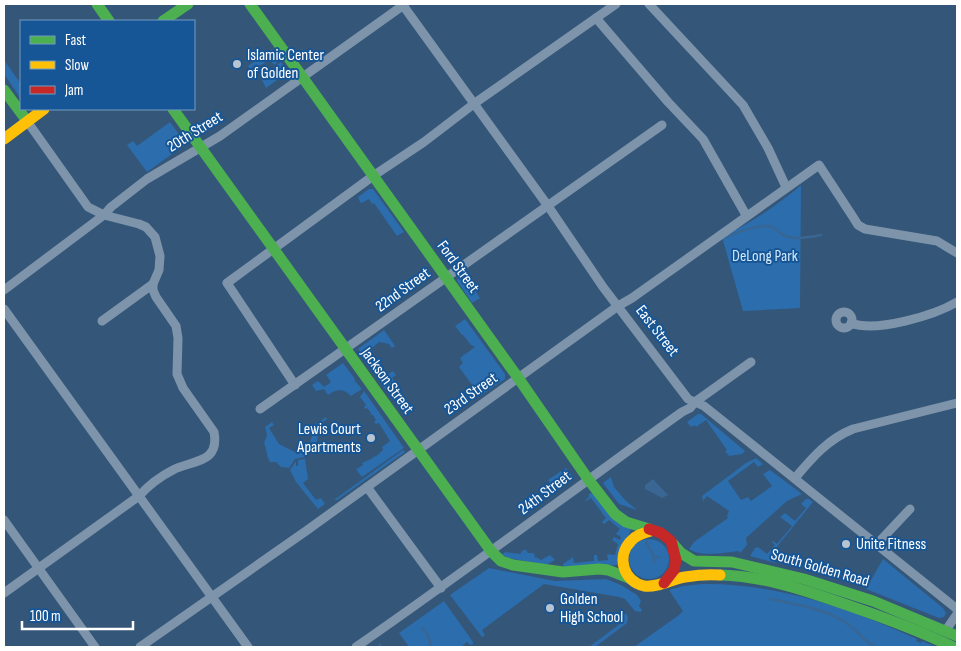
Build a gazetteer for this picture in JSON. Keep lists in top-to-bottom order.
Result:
{
  "streets": {
    "main road": ["Ford Street", "Jackson Street", "South Golden Road"],
    "street": [
      "20th Street",
      "22nd Street",
      "East Street",
      "23rd Street",
      "24th Street"
    ]
  },
  "crossings": [
    ["20th Street", "Ford Street"],
    ["20th Street", "East Street"],
    ["20th Street", "Jackson Street"],
    ["Ford Street", "22nd Street"],
    ["Ford Street", "Jackson Street"],
    ["Ford Street", "23rd Street"],
    ["Ford Street", "24th Street"],
    ["Ford Street", "South Golden Road"],
    ["22nd Street", "East Street"],
    ["22nd Street", "Jackson Street"],
    ["East Street", "23rd Street"],
    ["East Street", "24th Street"],
    ["Jackson Street", "23rd Street"],
    ["Jackson Street", "24th Street"],
    ["Jackson Street", "South Golden Road"]
  ],
  "parks": ["DeLong Park"],
  "places": [
    "Islamic Center of Golden",
    "Lewis Court Apartments",
    "Unite Fitness",
    "Golden High School"
  ],
  "legend": ["Fast", "Slow", "Jam"],
  "scale_bar": "100 m"
}
